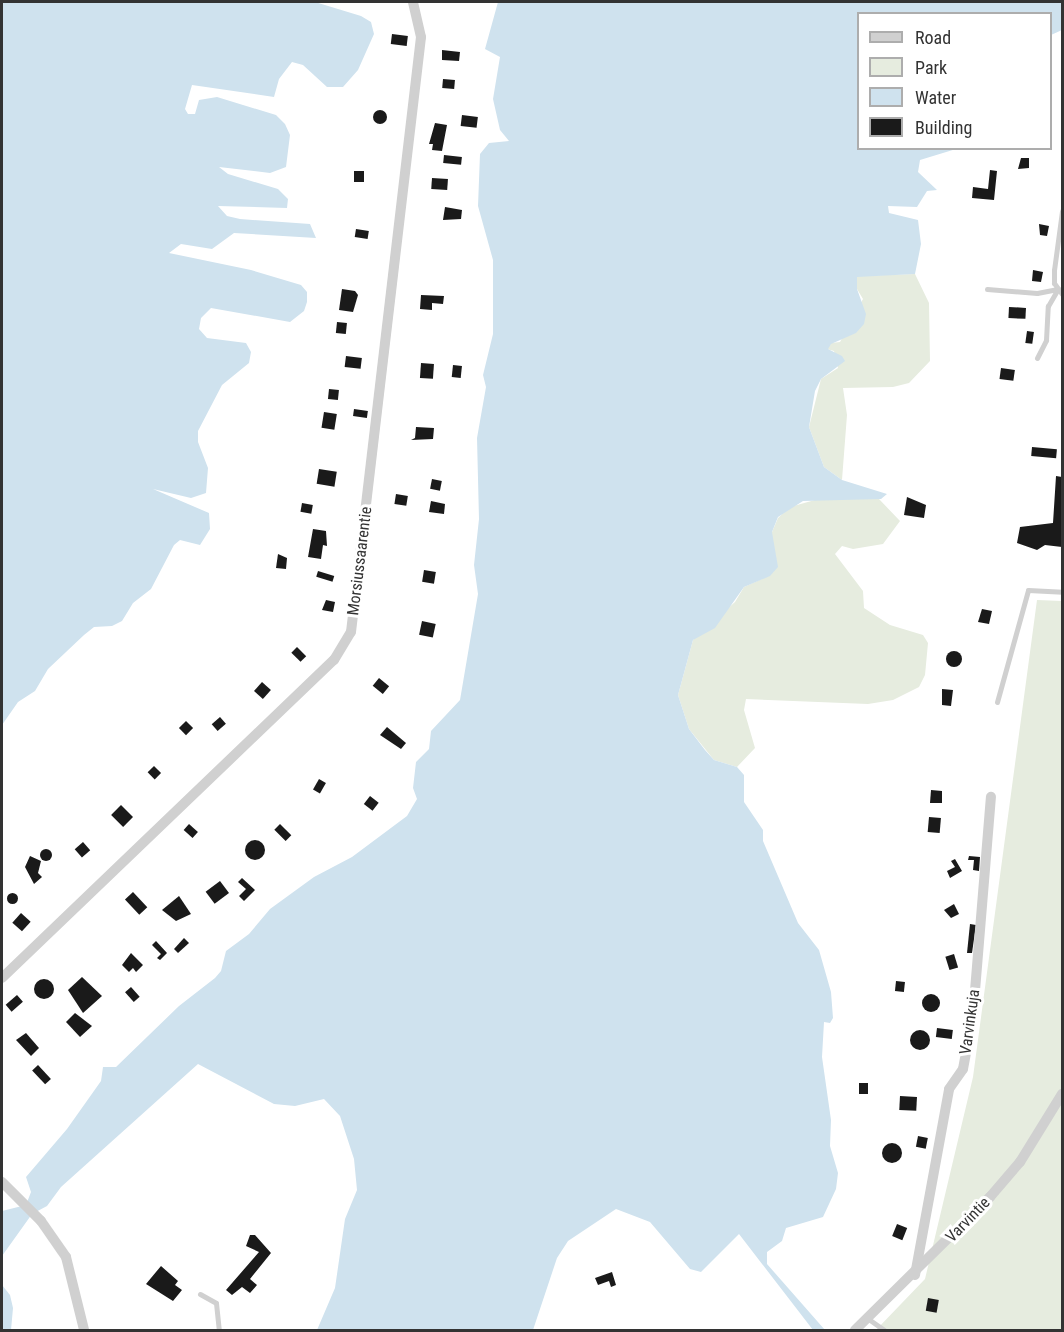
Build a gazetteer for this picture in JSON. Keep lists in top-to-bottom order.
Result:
{
  "streets": {
    "street": ["Morsiussaarentie", "Varvinkuja", "Varvintie"]
  },
  "crossings": [
    ["Varvinkuja", "Varvintie"]
  ],
  "legend": [
    "Road",
    "Park",
    "Water",
    "Building"
  ]
}
